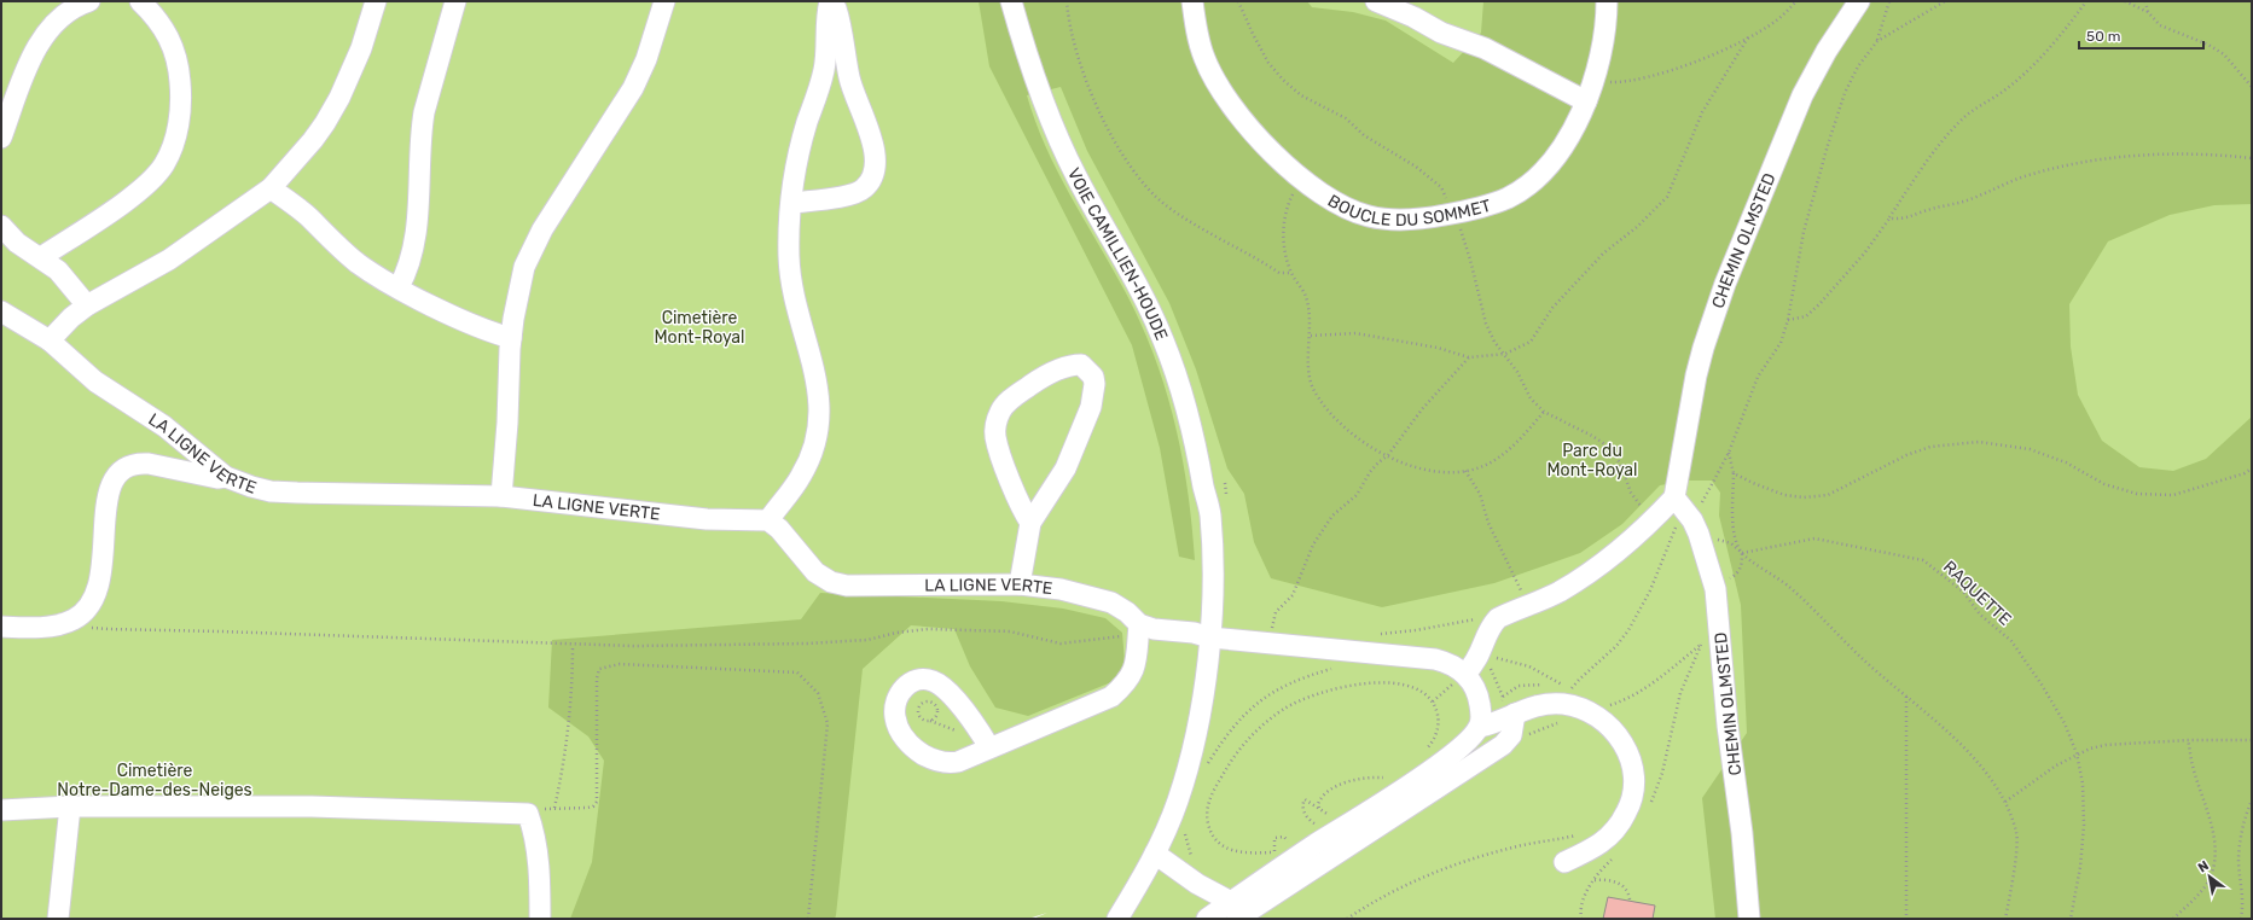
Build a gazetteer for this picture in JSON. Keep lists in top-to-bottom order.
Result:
{
  "streets": {
    "street": [
      "BOUCLE DU SOMMET",
      "CHEMIN OLMSTED",
      "VOIE CAMILLIEN-HOUDE",
      "LA LIGNE VERTE"
    ],
    "path": ["RAQUETTE"]
  },
  "crossings": [
    ["VOIE CAMILLIEN-HOUDE", "LA LIGNE VERTE"]
  ],
  "parks": ["Cimetière Mont-Royal", "Parc du Mont-Royal", "Cimetière Notre-Dame-des-Neiges"],
  "scale_bar": "50 m",
  "north": "top left"
}
